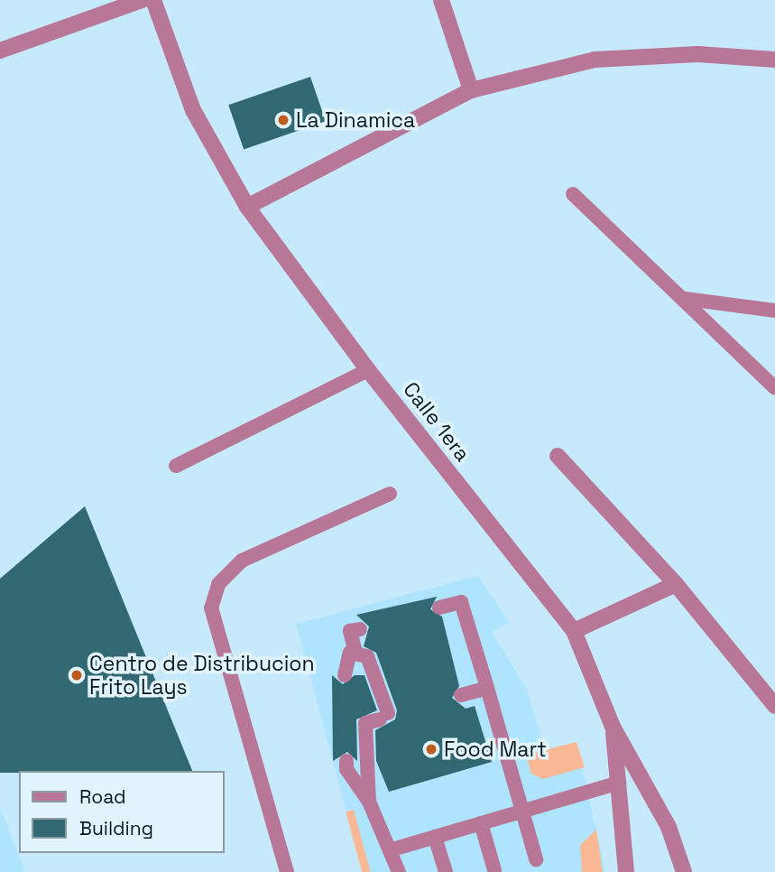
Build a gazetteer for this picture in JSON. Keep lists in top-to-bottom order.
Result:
{
  "streets": {
    "street": ["Calle 1era"]
  },
  "places": ["La Dinamica", "Centro de Distribucion Frito Lays", "Food Mart"],
  "legend": ["Road", "Building"]
}
